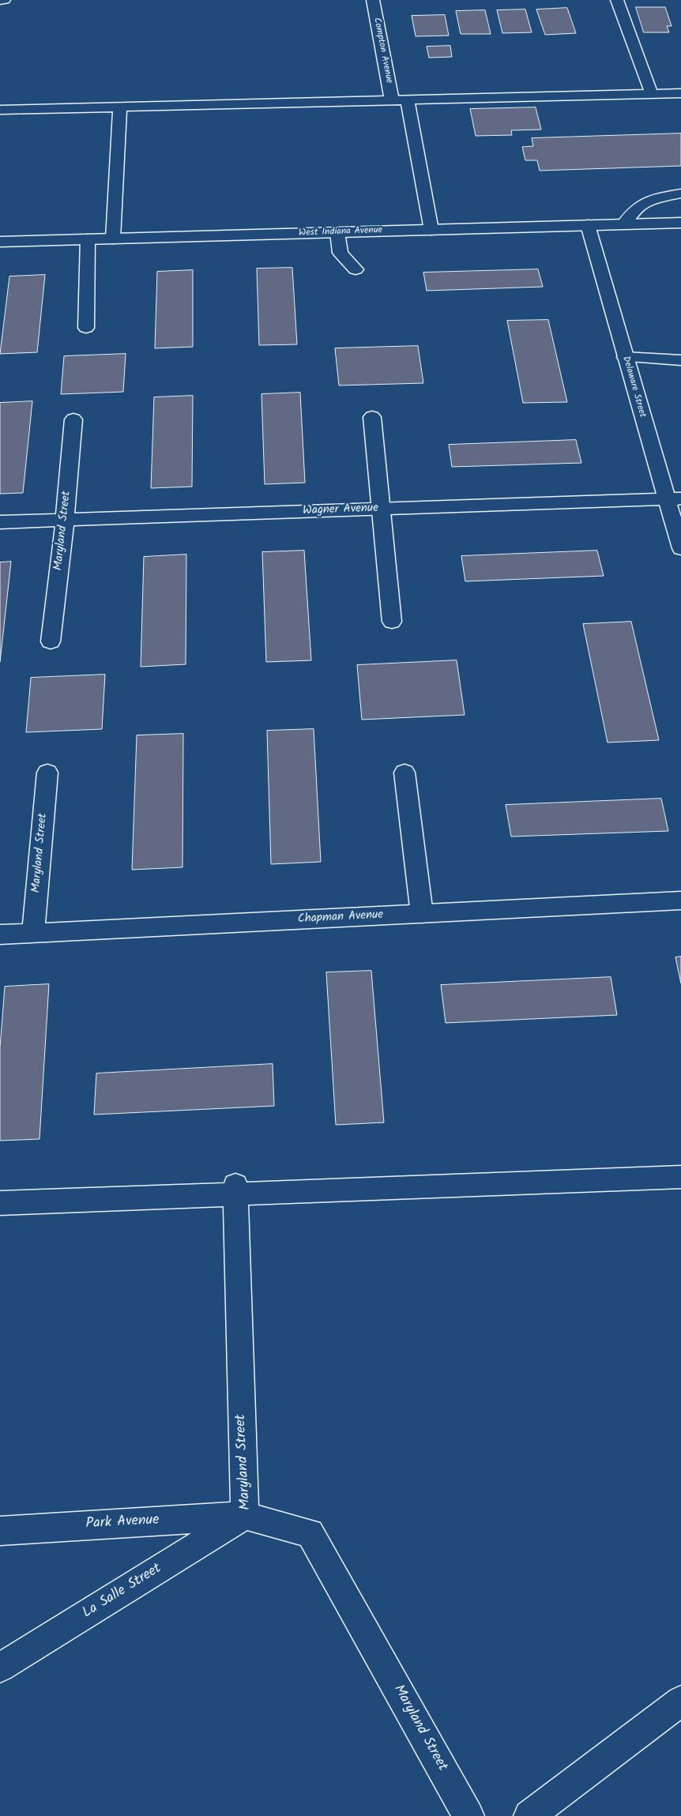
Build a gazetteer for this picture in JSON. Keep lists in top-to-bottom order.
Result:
{
  "streets": {
    "street": [
      "Compton Avenue",
      "West Indiana Avenue",
      "Delaware Street",
      "Wagner Avenue",
      "Maryland Street",
      "Chapman Avenue",
      "Park Avenue",
      "La Salle Street"
    ]
  },
  "crossings": [
    ["West Indiana Avenue", "Delaware Street"],
    ["Delaware Street", "Wagner Avenue"],
    ["Wagner Avenue", "Maryland Street"],
    ["Maryland Street", "Chapman Avenue"],
    ["Maryland Street", "Park Avenue"],
    ["Maryland Street", "La Salle Street"],
    ["Park Avenue", "La Salle Street"]
  ]
}
